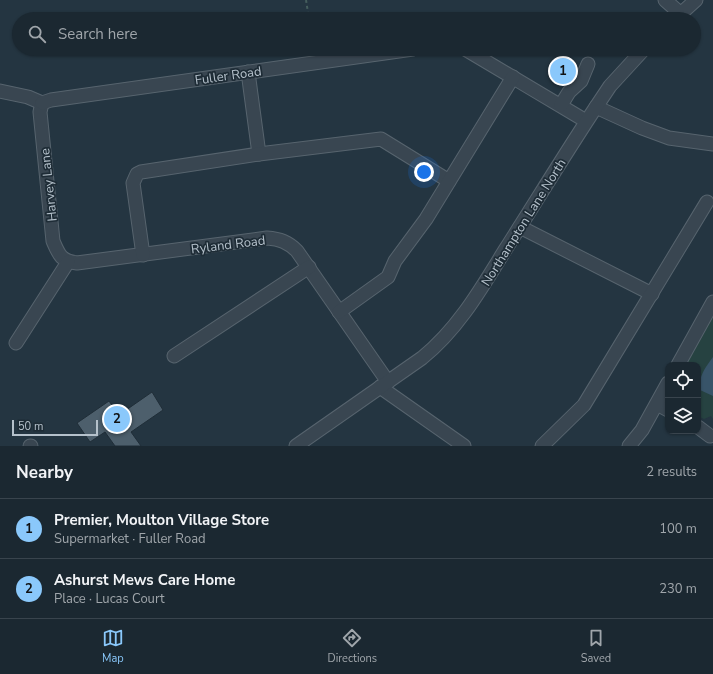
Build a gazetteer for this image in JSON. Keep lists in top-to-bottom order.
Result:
{
  "streets": {
    "street": [
      "Fuller Road",
      "Harvey Lane",
      "Northampton Lane North",
      "Ryland Road"
    ]
  },
  "crossings": [
    ["Fuller Road", "Harvey Lane"],
    ["Harvey Lane", "Ryland Road"],
    ["Northampton Lane North", "Ryland Road"]
  ],
  "scale_bar": "50 m",
  "page": {
    "search": "Search here",
    "pins": ["1", "2"],
    "scale": "50 m",
    "heading": ["Nearby", "2 results"],
    "list": [
      {
        "mark": "1",
        "name": "Premier, Moulton Village Store",
        "note": "Supermarket · Fuller Road",
        "value": "100 m"
      },
      {
        "mark": "2",
        "name": "Ashurst Mews Care Home",
        "note": "Place · Lucas Court",
        "value": "230 m"
      }
    ],
    "nav": ["Map", "Directions", "Saved"]
  }
}
